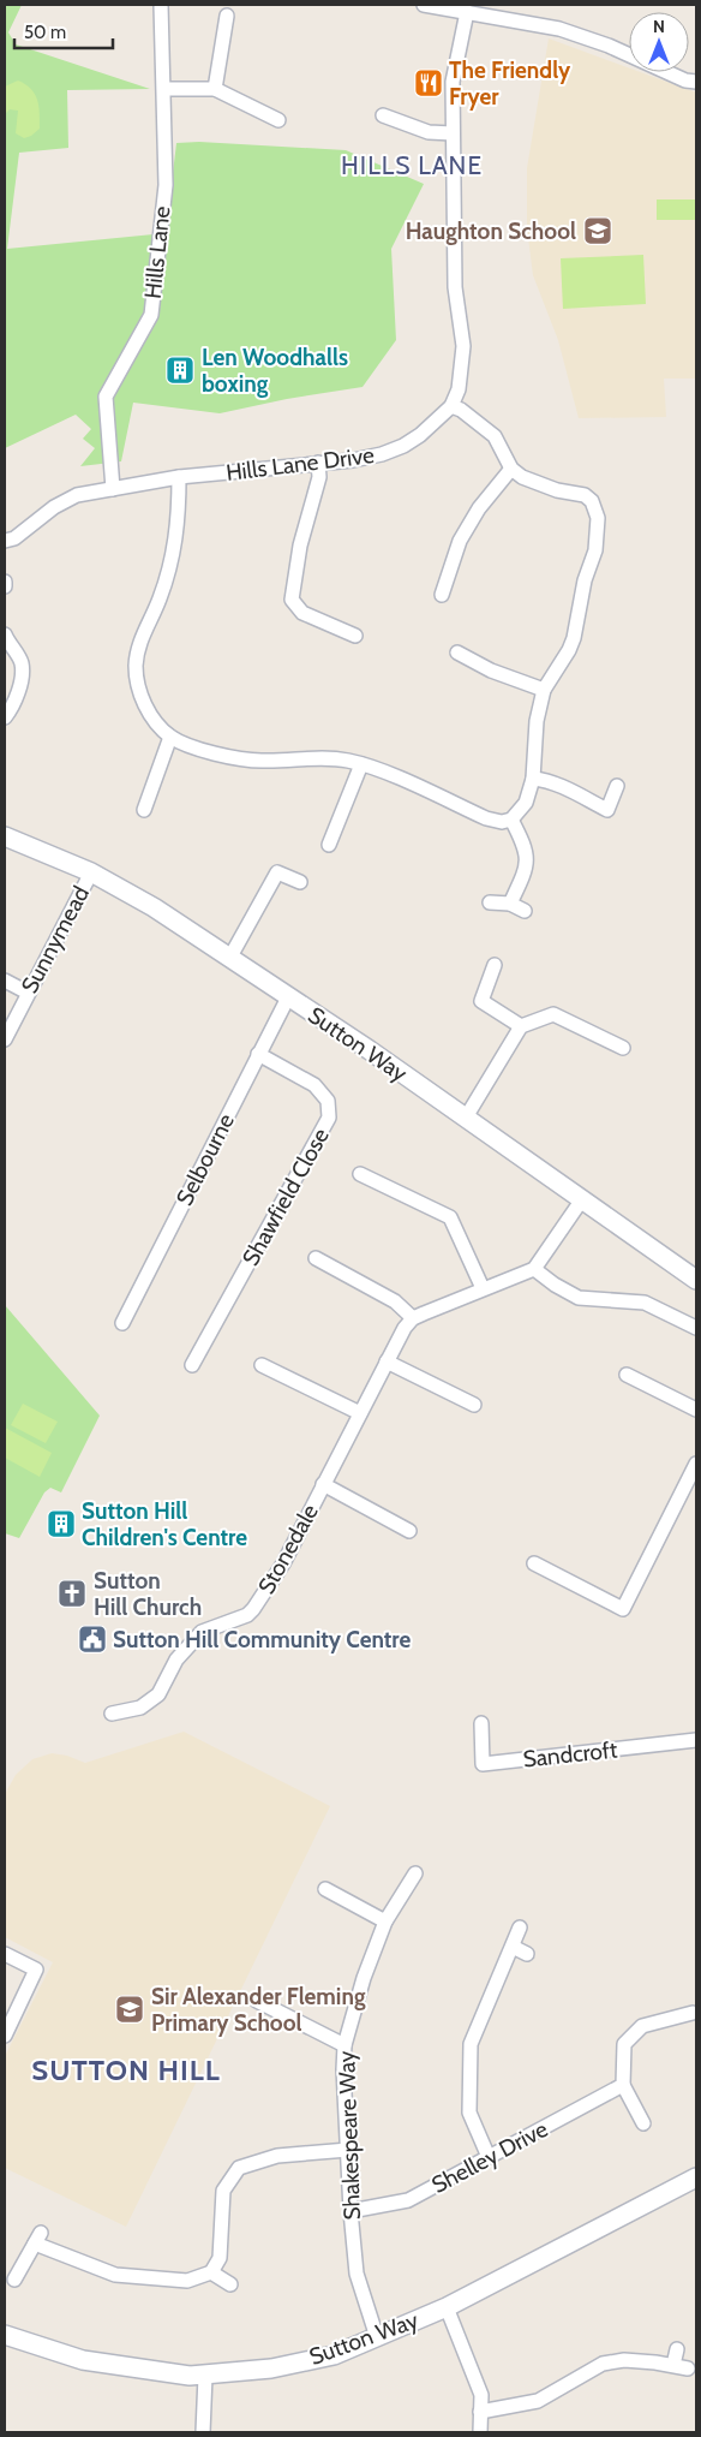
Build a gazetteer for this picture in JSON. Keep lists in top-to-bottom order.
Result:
{
  "streets": {
    "street": [
      "Hills Lane",
      "Hills Lane Drive",
      "Sunnymead",
      "Sutton Way",
      "Selbourne",
      "Shawfield Close",
      "Stonedale",
      "Sandcroft",
      "Shakespeare Way",
      "Shelley Drive"
    ]
  },
  "crossings": [
    ["Hills Lane", "Hills Lane Drive"],
    ["Sunnymead", "Sutton Way"],
    ["Sutton Way", "Selbourne"],
    ["Sutton Way", "Shakespeare Way"],
    ["Selbourne", "Shawfield Close"],
    ["Shakespeare Way", "Shelley Drive"]
  ],
  "districts": ["HILLS LANE", "SUTTON HILL"],
  "places": {
    "restaurant": ["The Friendly Fryer"],
    "school or university": ["Haughton School", "Sir Alexander Fleming Primary School"],
    "building": ["Len Woodhalls boxing", "Sutton Hill Children's Centre"],
    "church": ["Sutton Hill Church"],
    "public building": ["Sutton Hill Community Centre"]
  },
  "scale_bar": "50 m",
  "north": "top"
}
